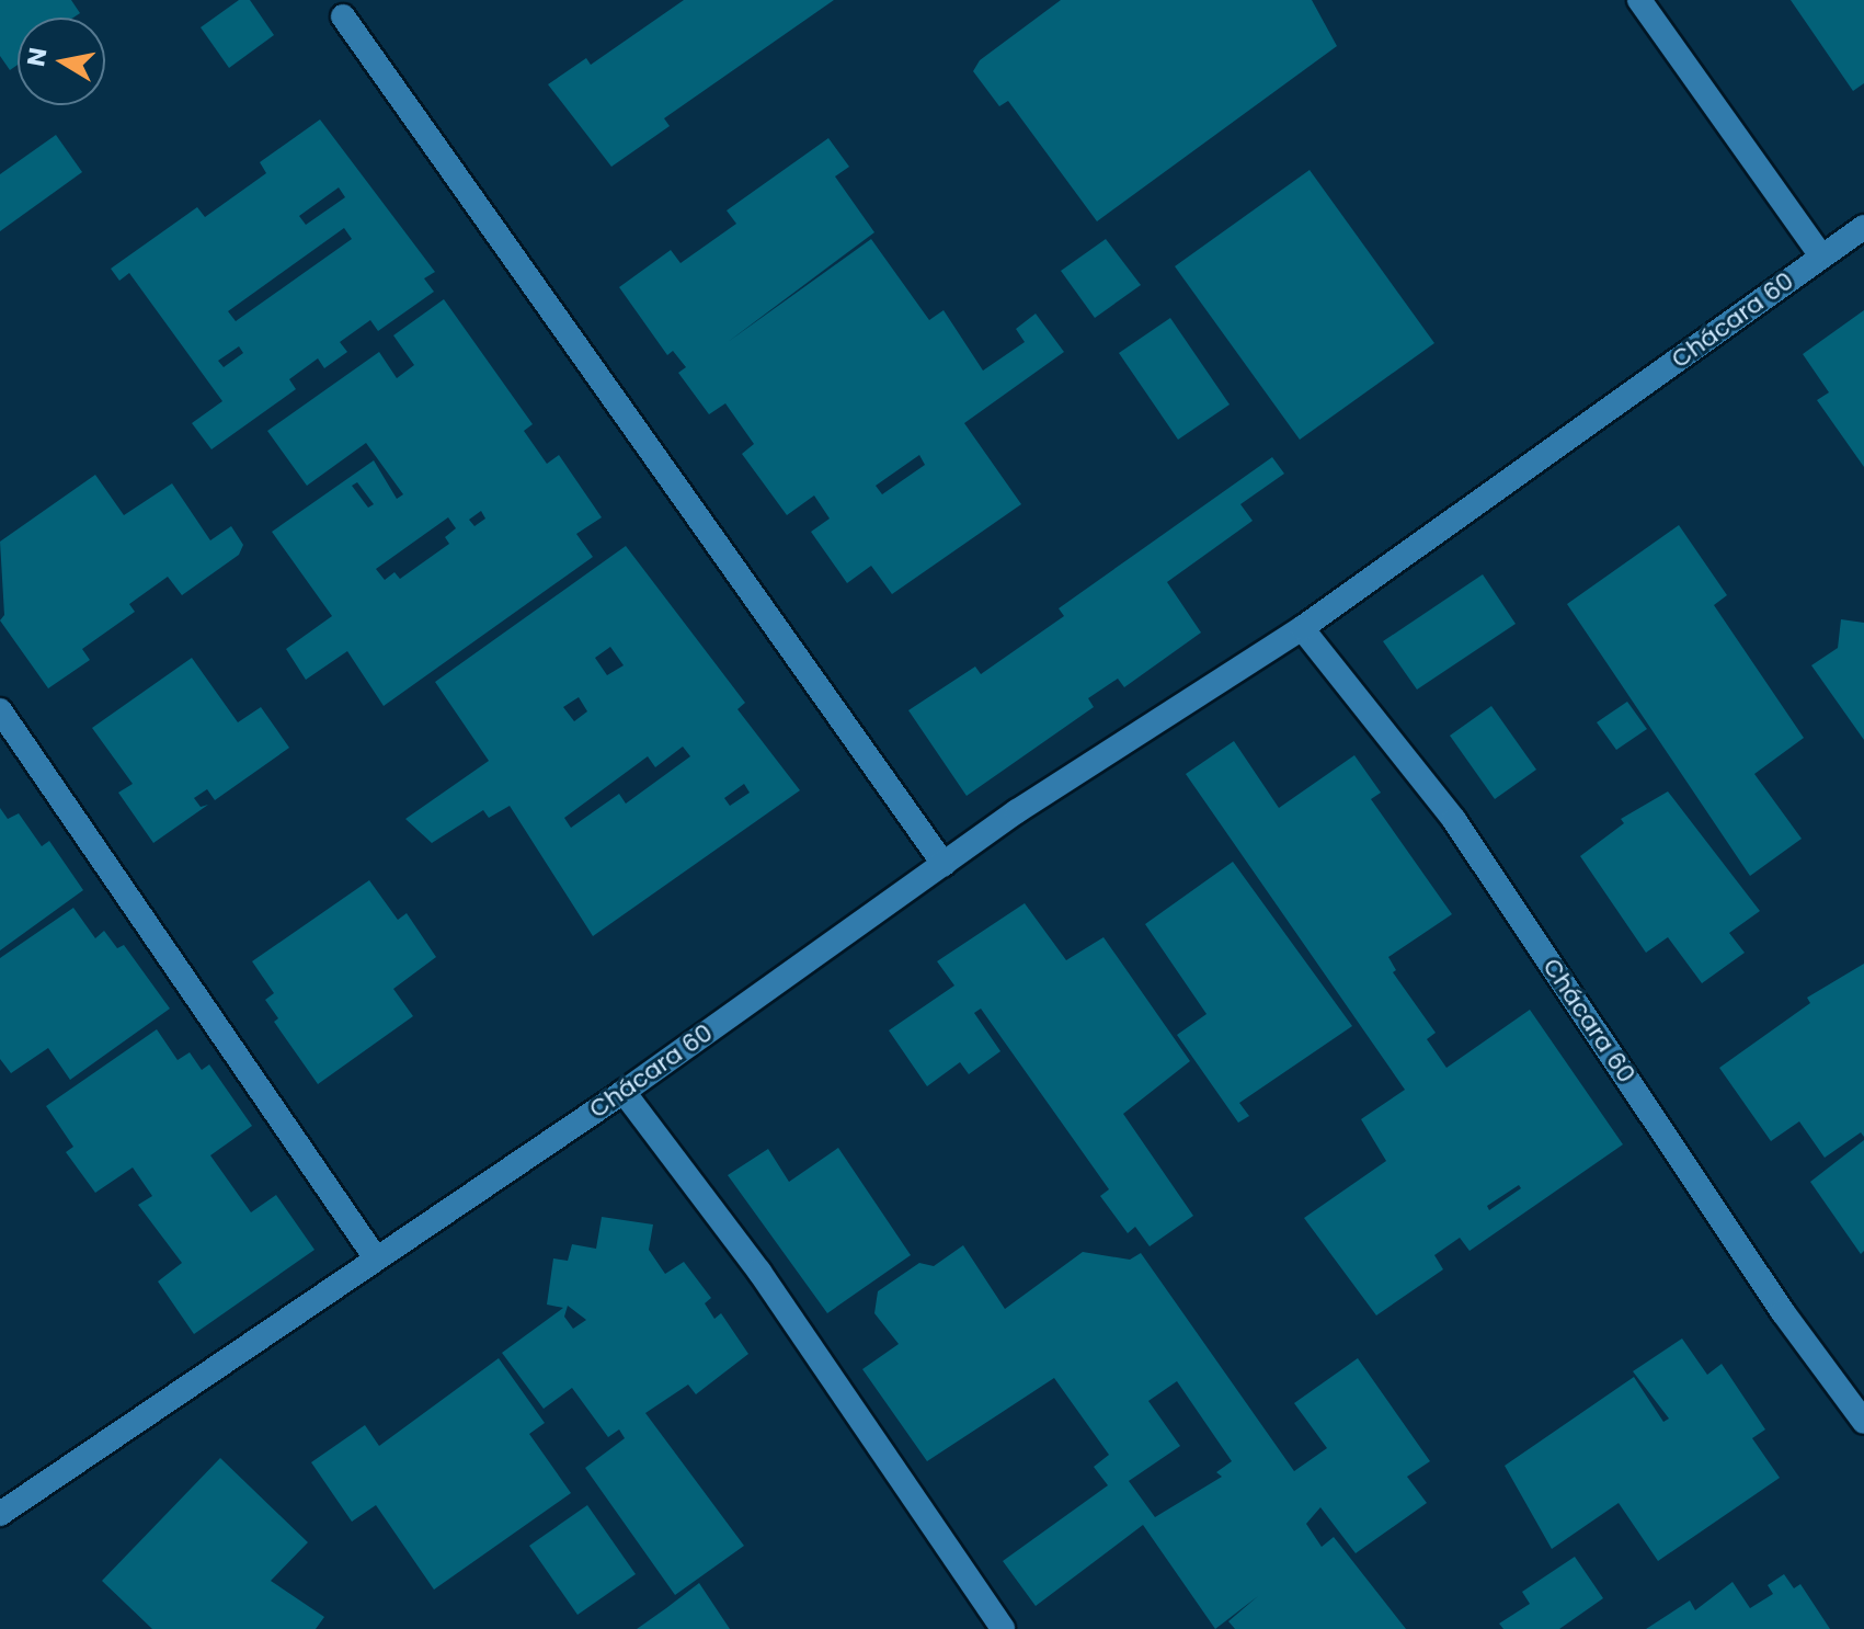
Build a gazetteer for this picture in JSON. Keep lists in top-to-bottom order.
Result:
{
  "streets": {
    "street": ["Chácara 60"]
  },
  "north": "left"
}
